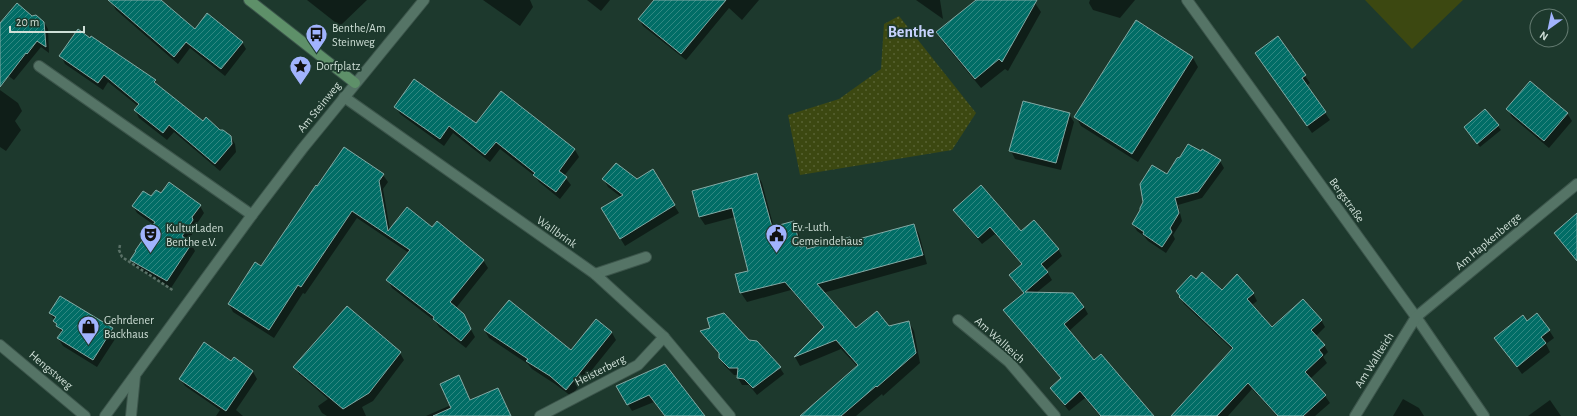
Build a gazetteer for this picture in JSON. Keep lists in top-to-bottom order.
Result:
{
  "streets": {
    "street": [
      "Am Steinweg",
      "Bergstraße",
      "Wallbrink",
      "Am Hapkenberge",
      "Am Wallteich",
      "Hengstweg",
      "Heisterberg"
    ]
  },
  "crossings": [
    ["Am Steinweg", "Wallbrink"],
    ["Bergstraße", "Am Hapkenberge"],
    ["Bergstraße", "Am Wallteich"],
    ["Wallbrink", "Heisterberg"],
    ["Am Hapkenberge", "Am Wallteich"]
  ],
  "districts": ["Benthe"],
  "places": {
    "bus stop": ["Benthe/Am Steinweg"],
    "place": ["Dorfplatz"],
    "public building": ["Ev.-Luth. Gemeindehaus"],
    "theatre": ["KulturLaden Benthe e.V."],
    "shop": ["Gehrdener Backhaus"]
  },
  "scale_bar": "20 m",
  "north": "bottom left"
}
